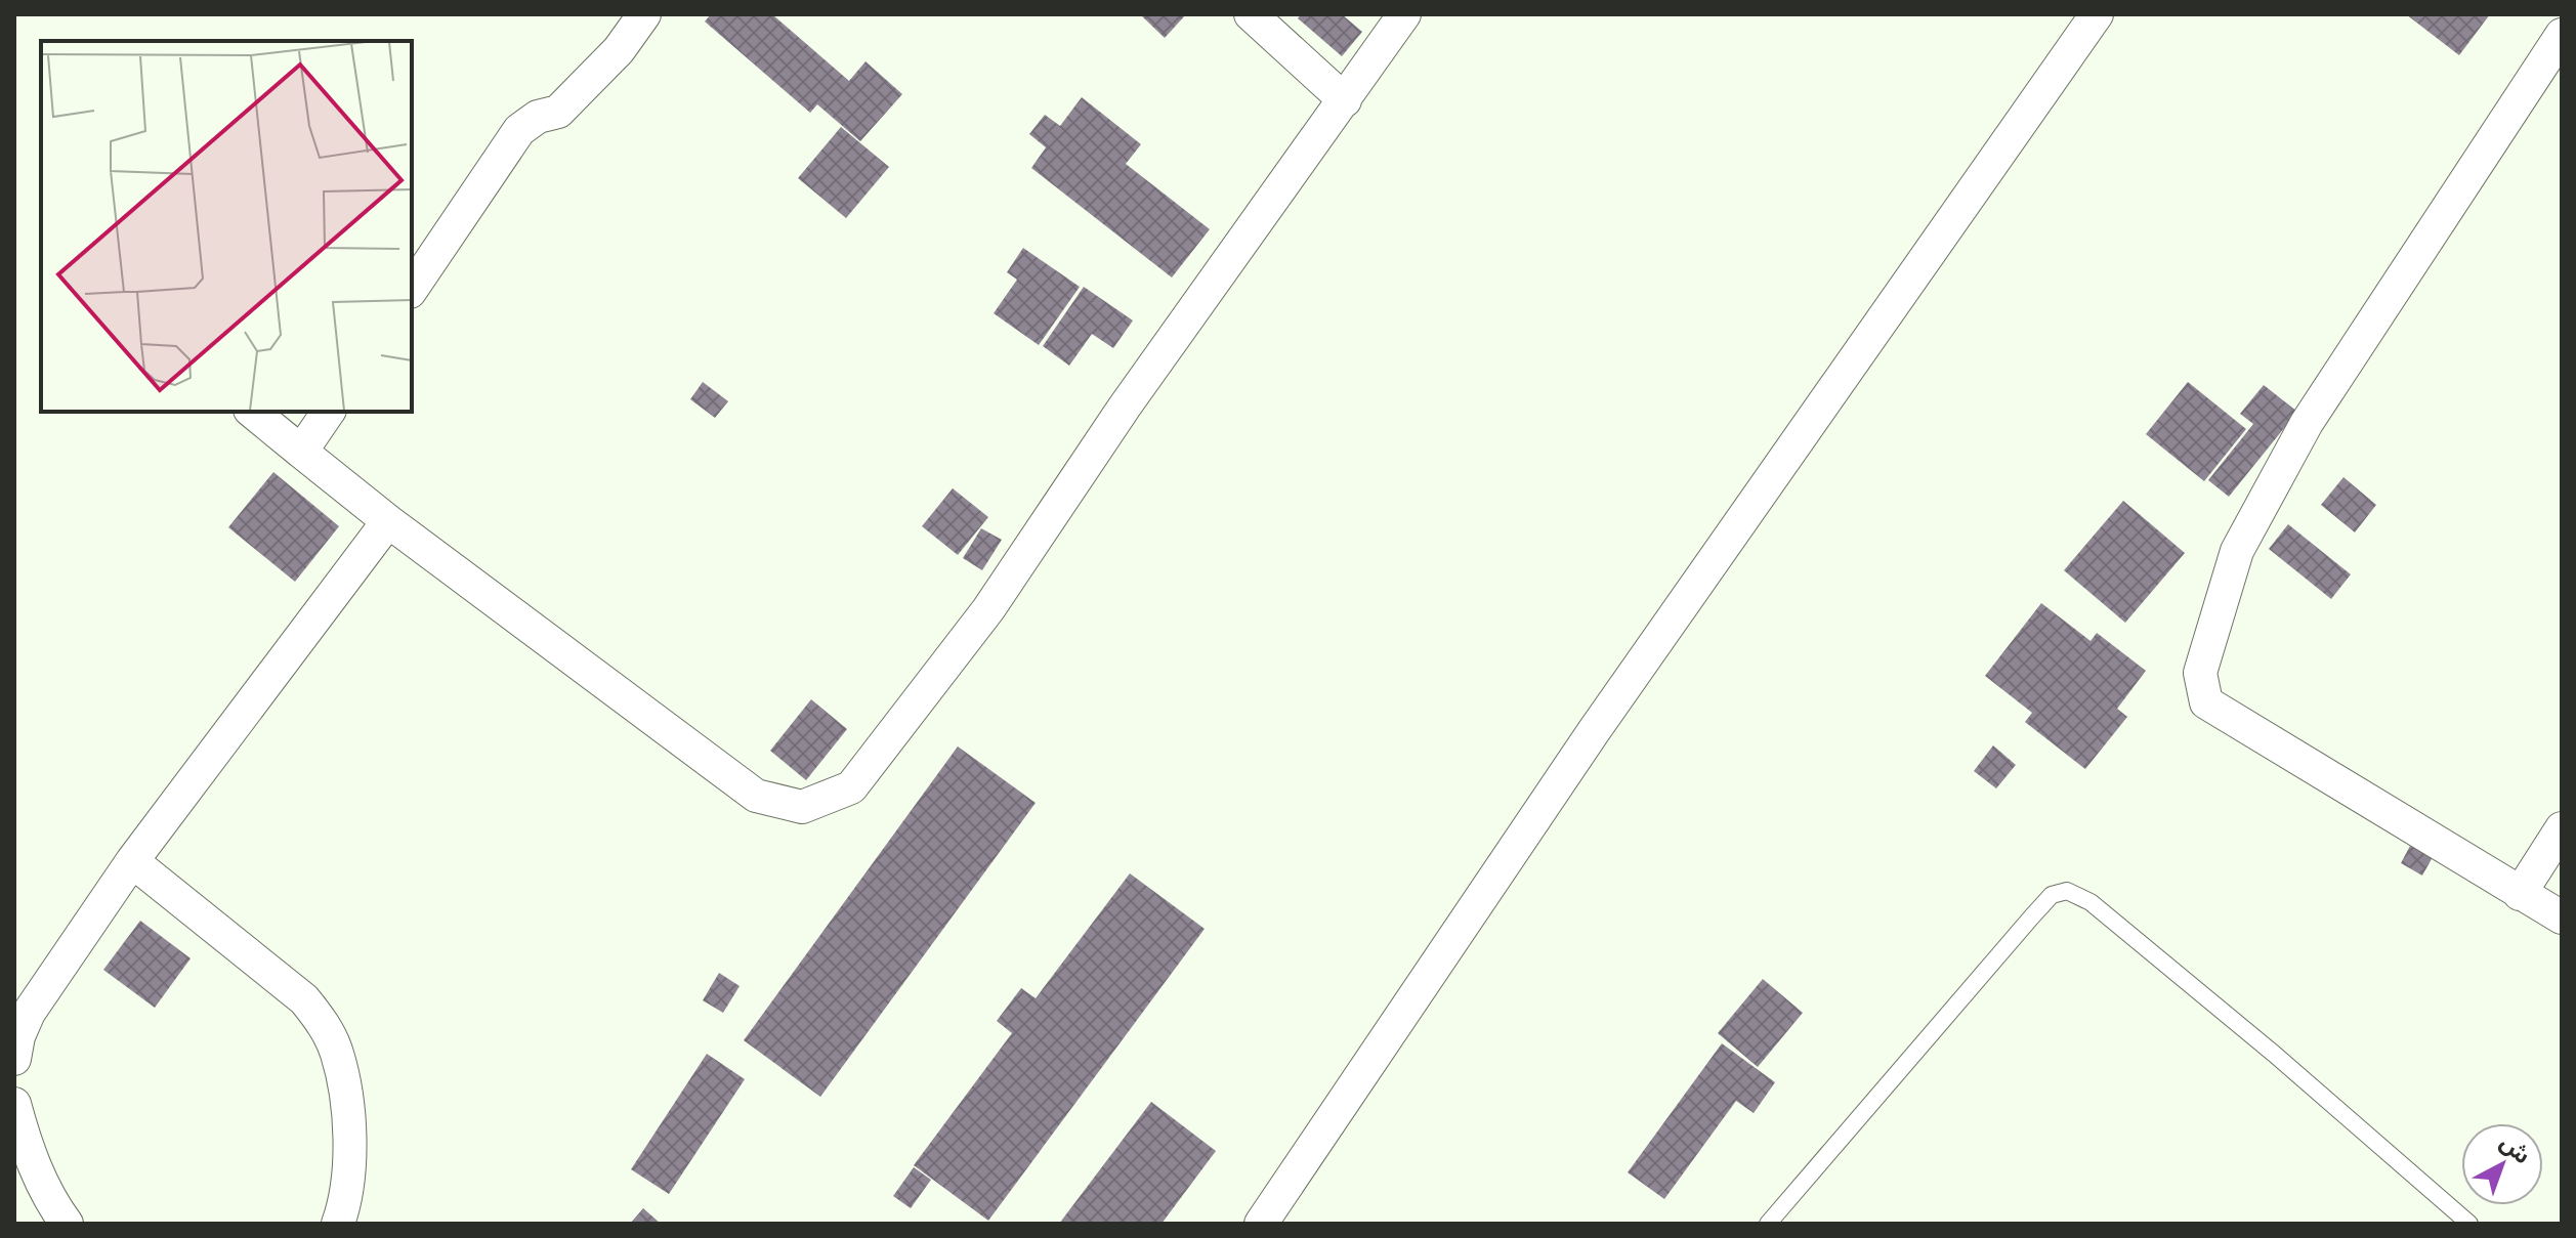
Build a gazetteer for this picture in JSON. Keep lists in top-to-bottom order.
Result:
{
  "north": "top right"
}
